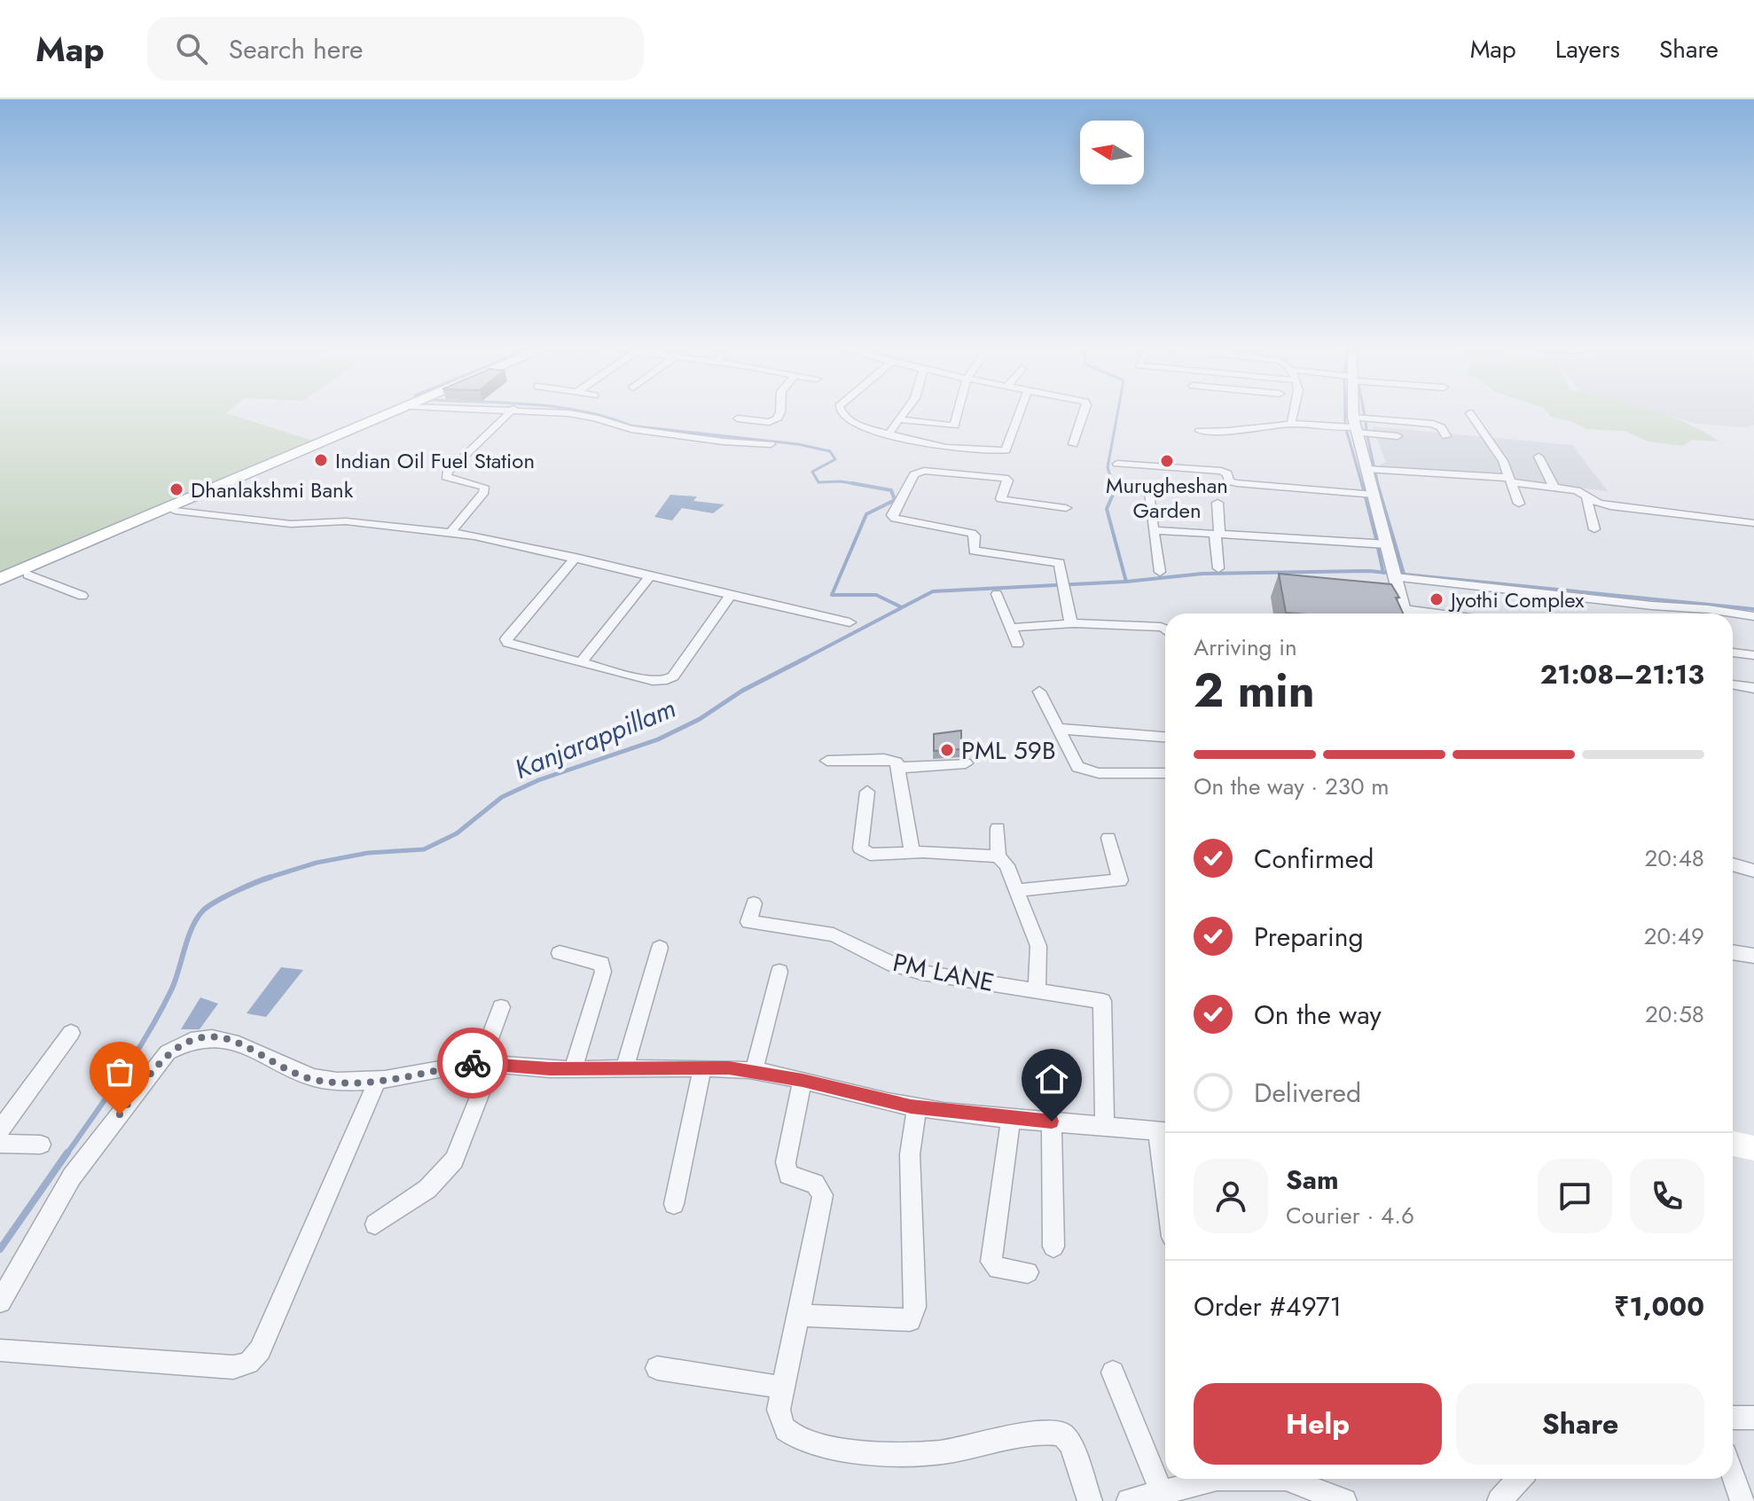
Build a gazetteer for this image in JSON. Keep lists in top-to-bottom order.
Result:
{
  "streets": {
    "street": ["PM LANE"]
  },
  "water": ["Kanjarappillam"],
  "places": [
    "Indian Oil Fuel Station",
    "Murugheshan Garden",
    "Dhanlakshmi Bank",
    "Jyothi Complex",
    "PML 59B"
  ],
  "north": "left",
  "page": {
    "header": "Map",
    "search": "Search here",
    "nav": ["Map", "Layers", "Share"],
    "heading": ["2 min", "Arriving in", "21:08–21:13"],
    "panel": [
      "Sam",
      "Courier · 4.6",
      "Order #4971",
      "₹1,000"
    ],
    "bar": "On the way · 230 m",
    "list": [
      ["Confirmed", "20:48"],
      ["Preparing", "20:49"],
      ["On the way", "20:58"],
      "Delivered"
    ],
    "buttons": ["Help", "Share"]
  }
}
